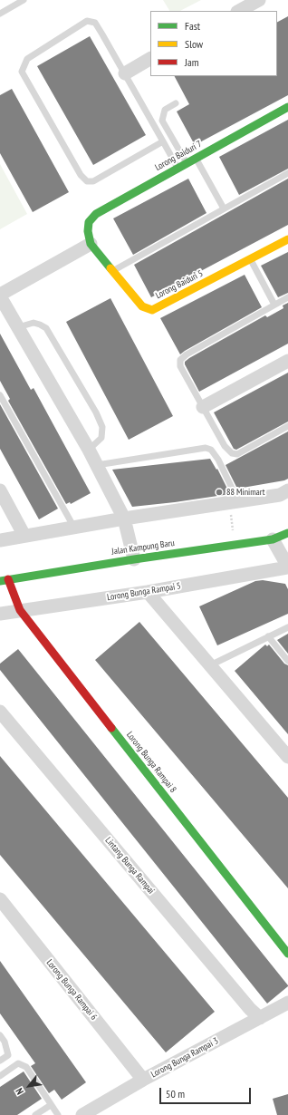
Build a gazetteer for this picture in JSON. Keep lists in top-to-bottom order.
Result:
{
  "streets": {
    "street": [
      "Lorong Baiduri 7",
      "Lorong Baiduri 5",
      "Jalan Kampung Baru",
      "Lorong Bunga Rampai 5",
      "Lorong Bunga Rampai 8",
      "Lintang Bunga Rampai",
      "Lorong Bunga Rampai 6",
      "Lorong Bunga Rampai 3"
    ]
  },
  "crossings": [
    ["Lorong Baiduri 7", "Lorong Baiduri 5"],
    ["Jalan Kampung Baru", "Lorong Bunga Rampai 8"],
    ["Lorong Bunga Rampai 5", "Lorong Bunga Rampai 8"],
    ["Lintang Bunga Rampai", "Lorong Bunga Rampai 3"],
    ["Lorong Bunga Rampai 6", "Lorong Bunga Rampai 3"]
  ],
  "places": ["88 Minimart"],
  "legend": ["Fast", "Slow", "Jam"],
  "scale_bar": "50 m",
  "north": "bottom left"
}
